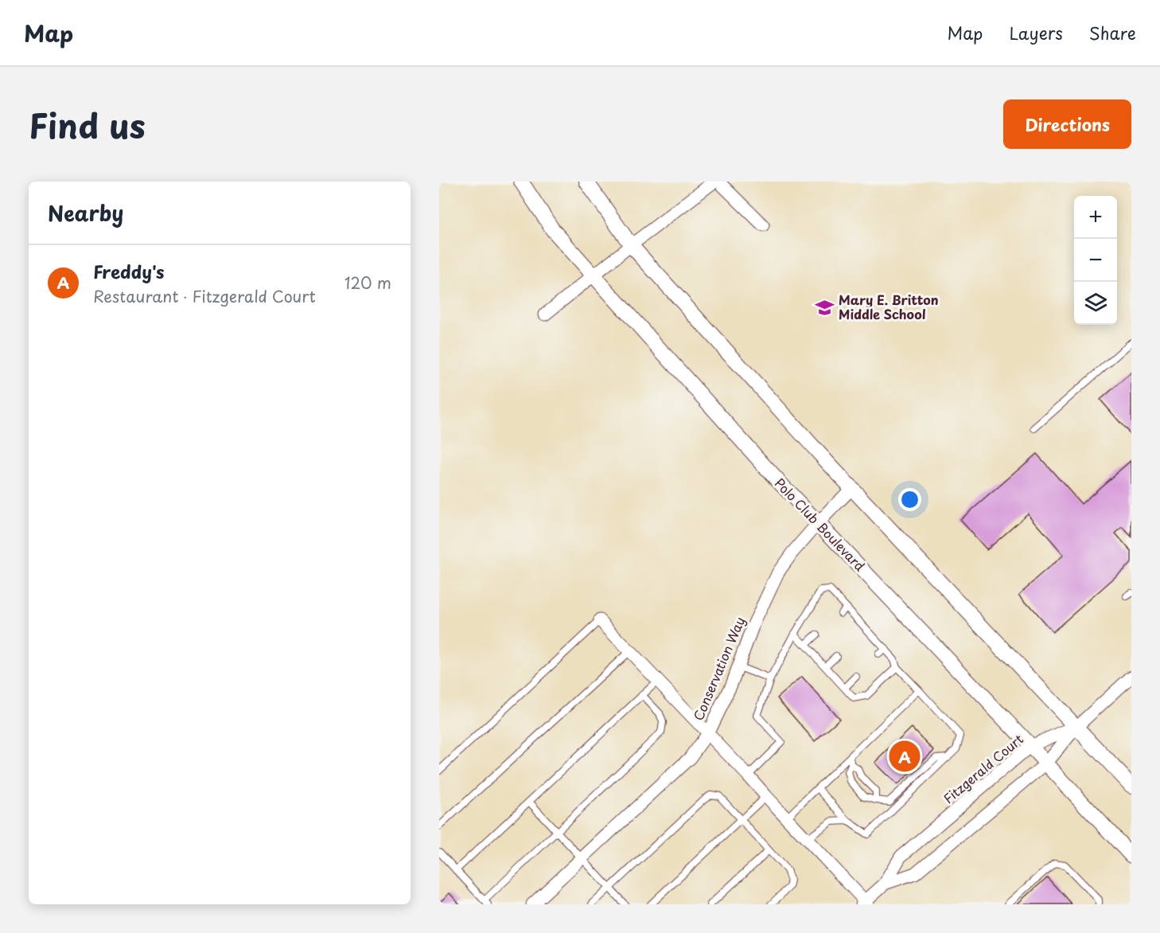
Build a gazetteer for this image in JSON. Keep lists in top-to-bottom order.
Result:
{
  "streets": {
    "street": ["Polo Club Boulevard", "Conservation Way", "Fitzgerald Court"]
  },
  "crossings": [
    ["Polo Club Boulevard", "Conservation Way"],
    ["Polo Club Boulevard", "Fitzgerald Court"]
  ],
  "places": {
    "school or university": ["Mary E. Britton Middle School"]
  },
  "page": {
    "header": "Map",
    "nav": ["Map", "Layers", "Share"],
    "title": "Find us",
    "buttons": "Directions",
    "heading": "Nearby",
    "map_buttons": ["+", "−"],
    "list": [
      {
        "mark": "A",
        "name": "Freddy's",
        "note": "Restaurant · Fitzgerald Court",
        "value": "120 m"
      }
    ],
    "pins": "A"
  }
}
